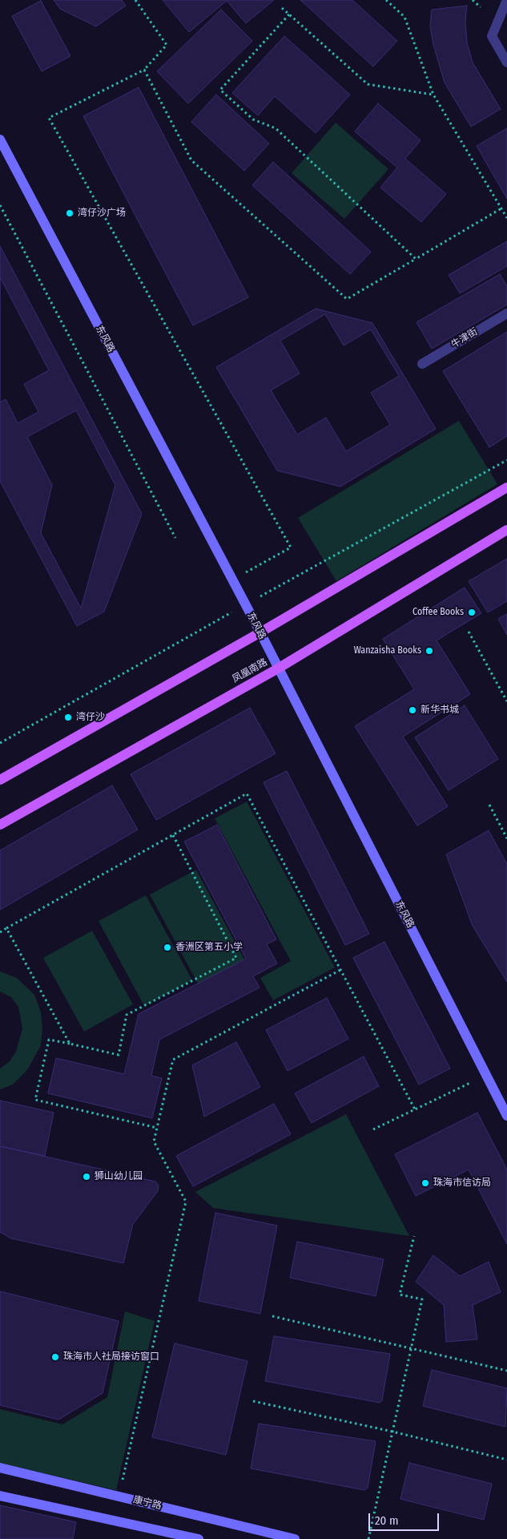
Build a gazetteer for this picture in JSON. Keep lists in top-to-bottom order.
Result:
{
  "streets": {
    "main road": ["凤凰南路"],
    "street": ["牛津街", "东风路", "康宁路"]
  },
  "crossings": [
    ["东风路", "凤凰南路"]
  ],
  "places": [
    "湾仔沙广场",
    "Coffee Books",
    "Wanzaisha Books",
    "新华书城",
    "湾仔沙",
    "香洲区第五小学",
    "狮山幼儿园",
    "珠海市信访局",
    "珠海市人社局接访窗口"
  ],
  "scale_bar": "20 m"
}
